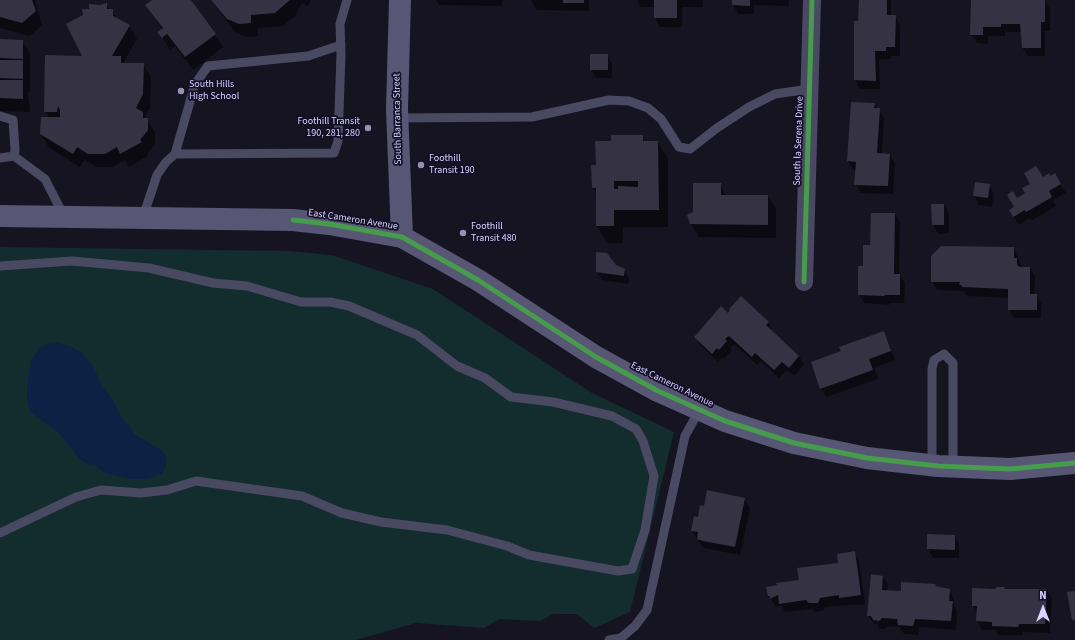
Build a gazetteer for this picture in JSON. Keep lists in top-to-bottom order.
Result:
{
  "streets": {
    "main road": ["South Barranca Street", "East Cameron Avenue"],
    "street": ["South la Serena Drive"]
  },
  "crossings": [
    ["South Barranca Street", "East Cameron Avenue"]
  ],
  "places": [
    "South Hills High School",
    "Foothill Transit 190, 281, 280",
    "Foothill Transit 190",
    "Foothill Transit 480"
  ],
  "north": "top"
}
